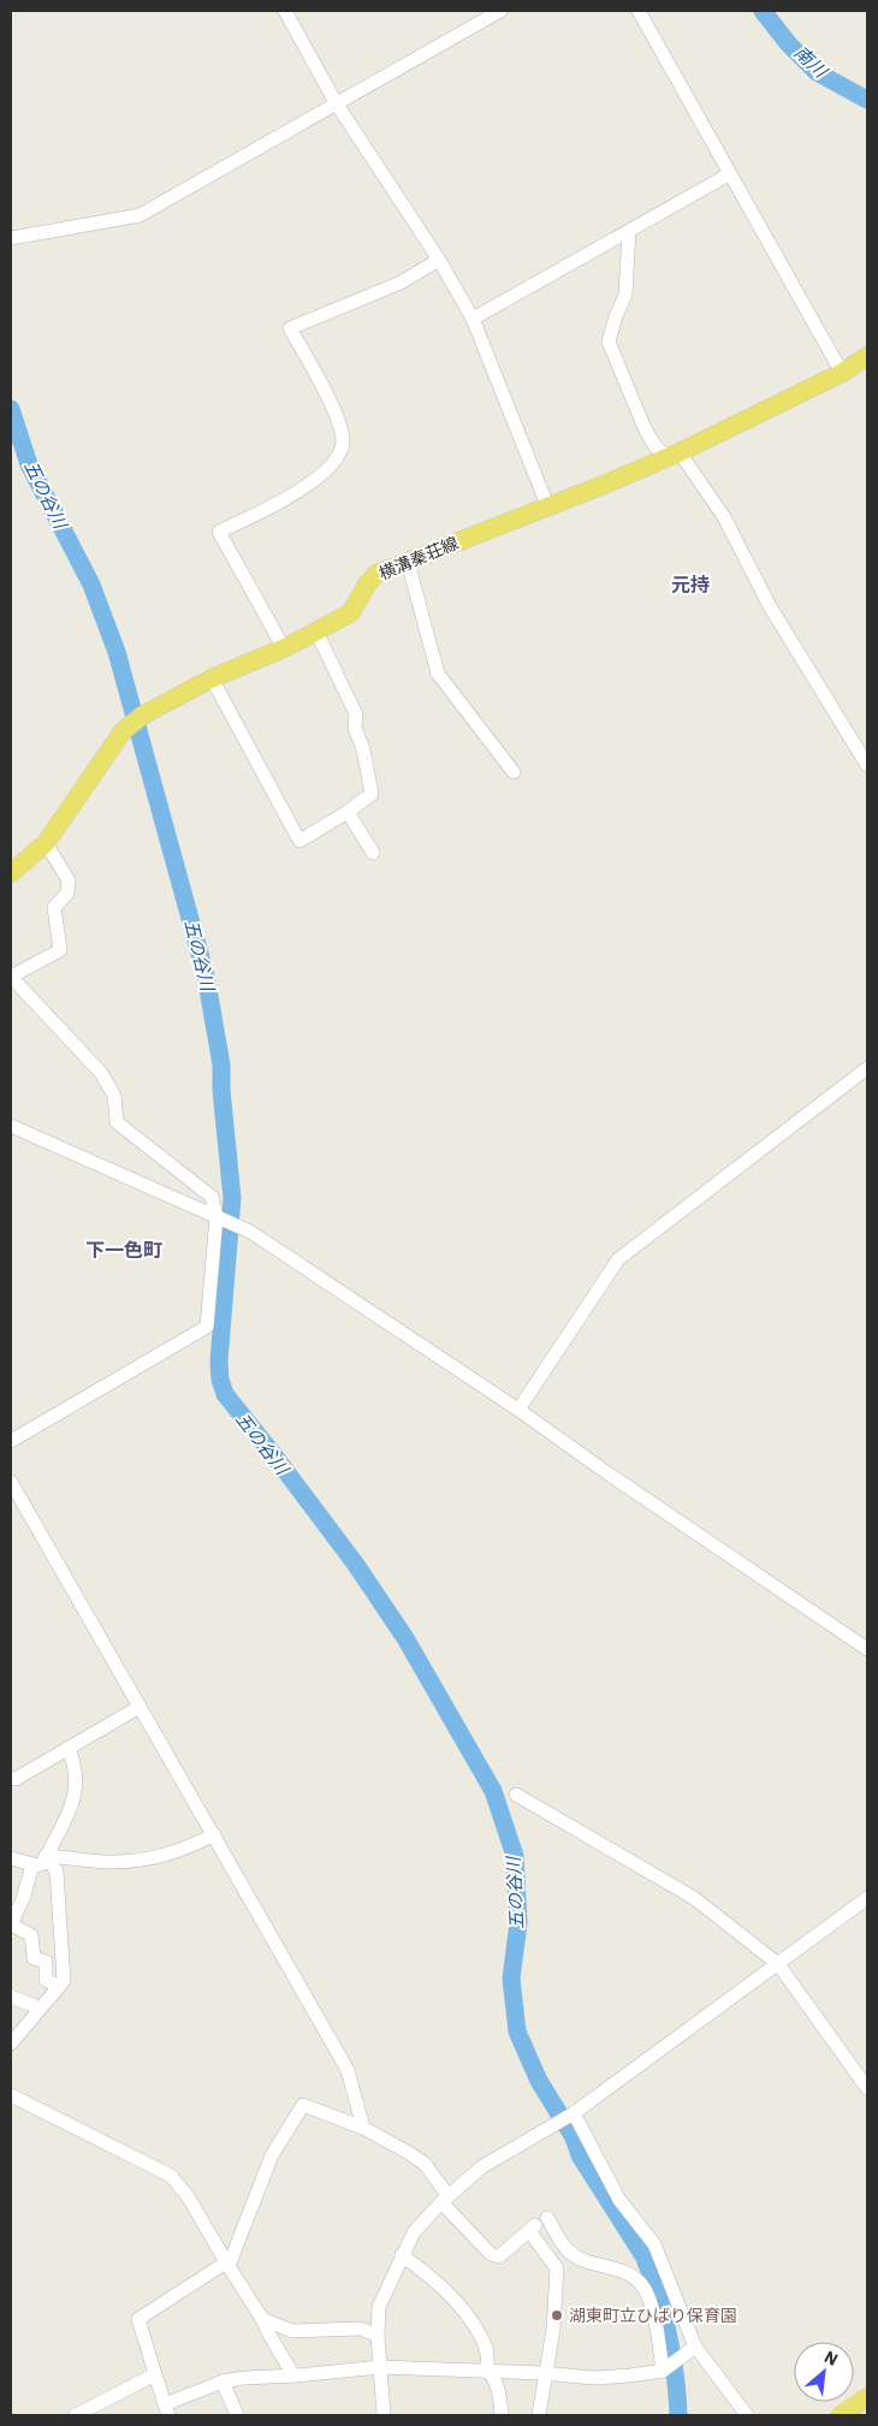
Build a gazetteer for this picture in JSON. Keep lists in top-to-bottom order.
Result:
{
  "streets": {
    "main road": ["横溝秦荘線"]
  },
  "districts": ["元持", "下一色町"],
  "water": ["南川", "五の谷川"],
  "places": ["湖東町立ひばり保育園"],
  "north": "top right"
}
